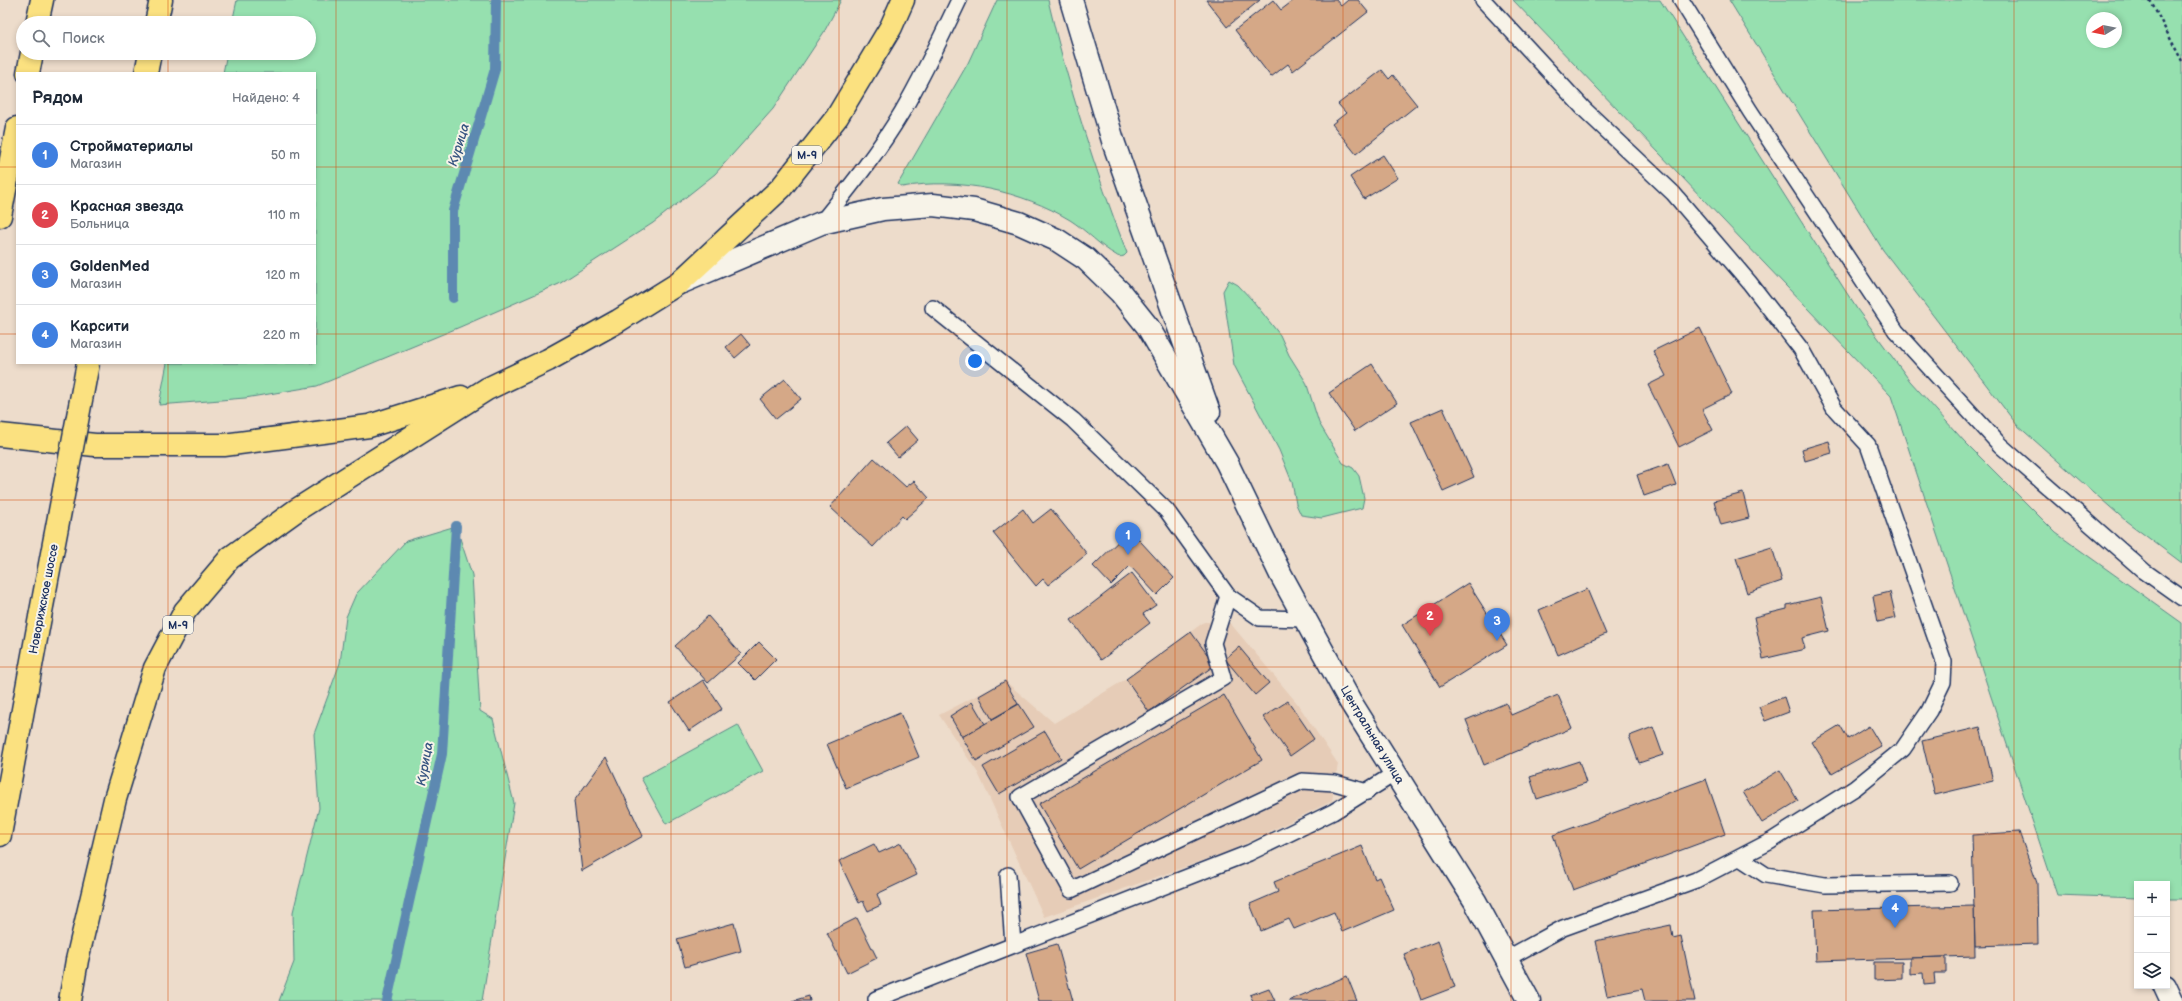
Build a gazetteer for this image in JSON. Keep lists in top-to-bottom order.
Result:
{
  "streets": {
    "main road": ["М-9", "Новорижское шоссе", "Центральная улица"]
  },
  "crossings": [
    ["М-9", "Центральная улица"]
  ],
  "water": ["Курица"],
  "north": "left",
  "page": {
    "search": "Поиск",
    "heading": ["Рядом", "Найдено: 4"],
    "list": [
      {
        "mark": "1",
        "name": "Стройматериалы",
        "note": "Магазин",
        "value": "50 m"
      },
      {
        "mark": "2",
        "name": "Красная звезда",
        "note": "Больница",
        "value": "110 m"
      },
      {
        "mark": "3",
        "name": "GoldenMed",
        "note": "Магазин",
        "value": "120 m"
      },
      {
        "mark": "4",
        "name": "Карсити",
        "note": "Магазин",
        "value": "220 m"
      }
    ],
    "pins": [
      "1",
      "2",
      "3",
      "4"
    ],
    "map_buttons": ["+", "−"]
  }
}
